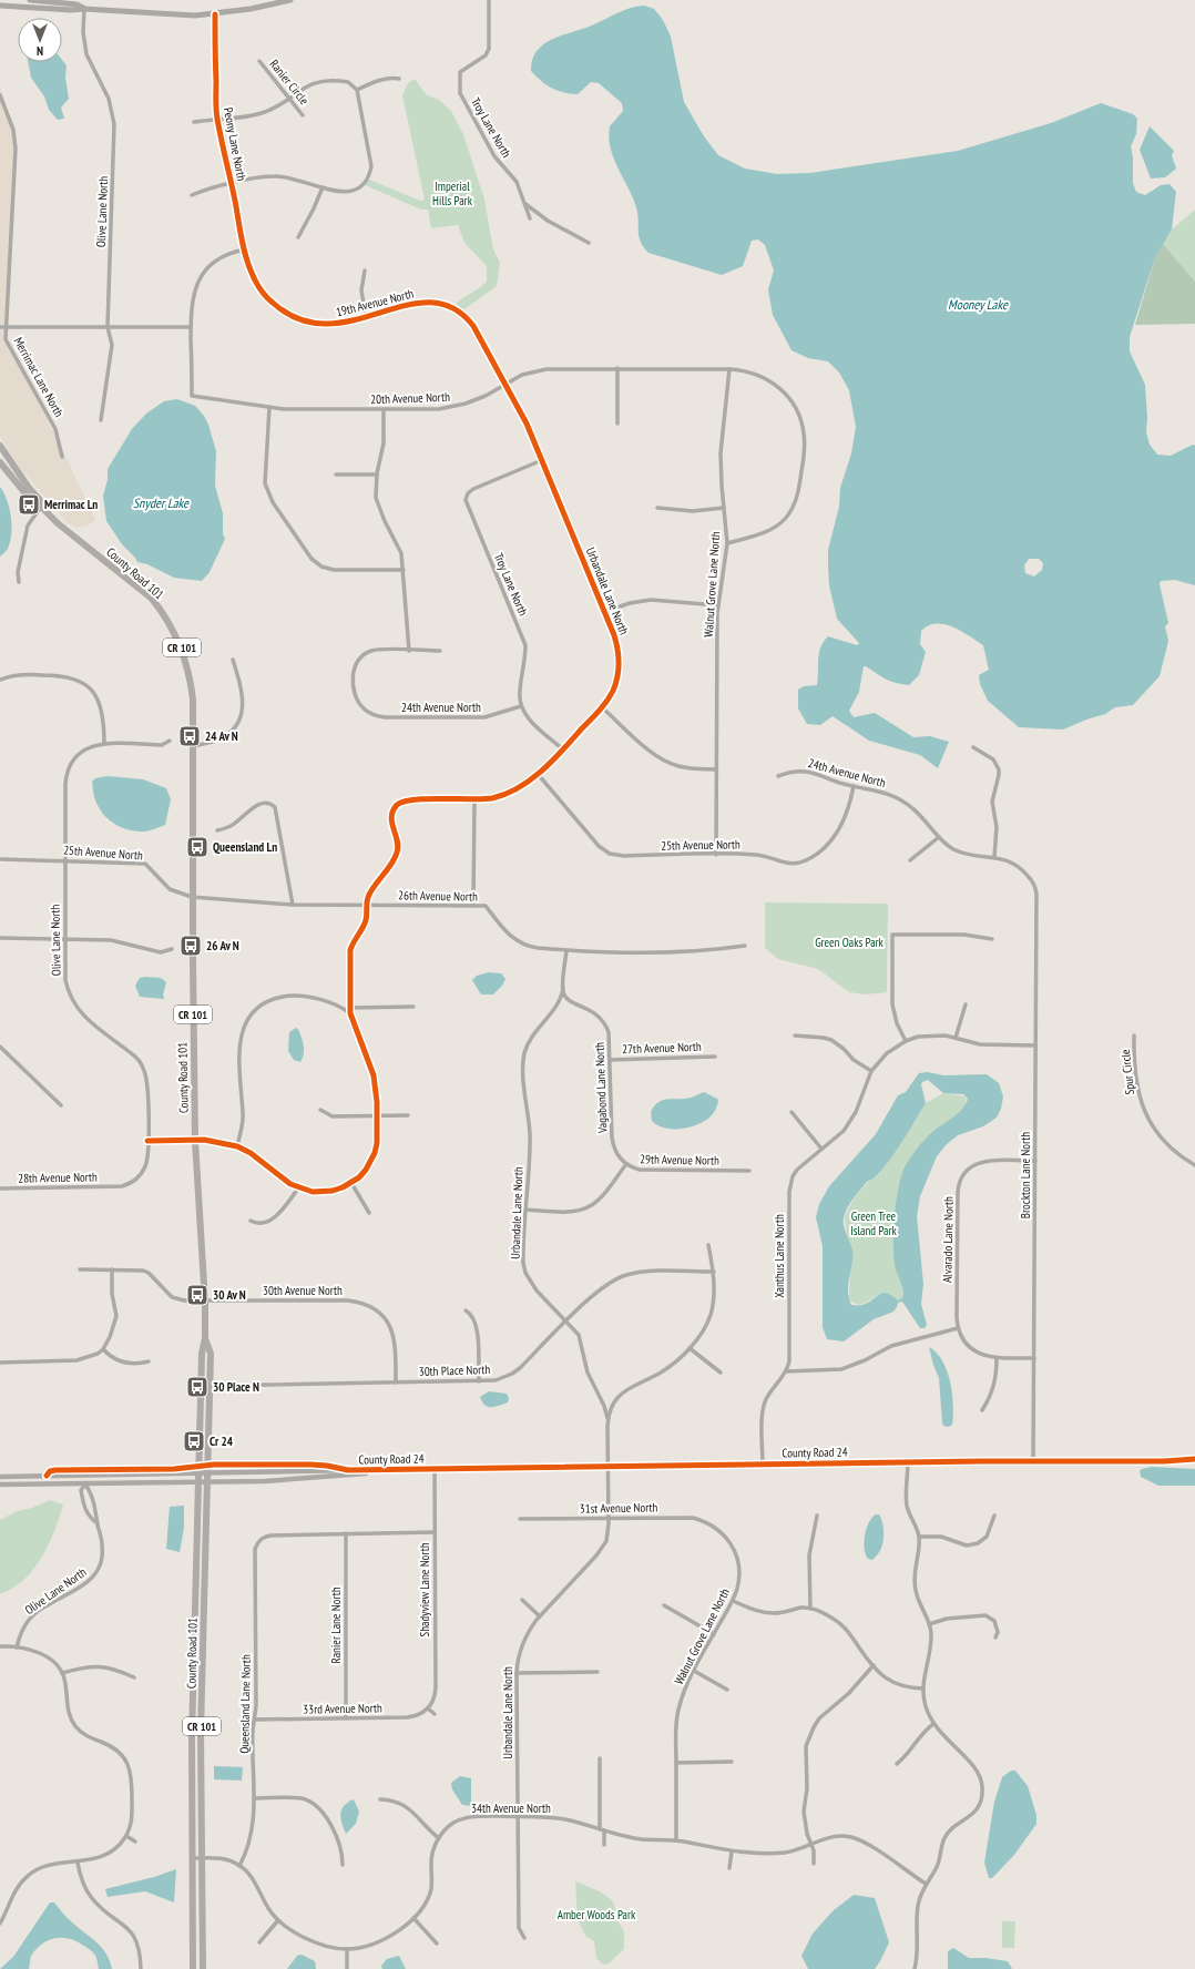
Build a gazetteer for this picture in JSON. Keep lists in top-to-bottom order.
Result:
{
  "streets": {
    "main road": ["County Road 101", "CR 101"],
    "street": [
      "Ranier Circle",
      "Troy Lane North",
      "Peony Lane North",
      "Olive Lane North",
      "19th Avenue North",
      "Merrimac Lane North",
      "20th Avenue North",
      "Walnut Grove Lane North",
      "Urbandale Lane North",
      "24th Avenue North",
      "25th Avenue North",
      "26th Avenue North",
      "27th Avenue North",
      "Spur Circle",
      "Vagabond Lane North",
      "29th Avenue North",
      "Brockton Lane North",
      "28th Avenue North",
      "Alvarado Lane North",
      "Xanthus Lane North",
      "30th Avenue North",
      "30th Place North",
      "County Road 24",
      "31st Avenue North",
      "Shadyview Lane North",
      "Ranier Lane North",
      "Queensland Lane North",
      "33rd Avenue North",
      "34th Avenue North"
    ]
  },
  "crossings": [
    ["Troy Lane North", "Urbandale Lane North"],
    ["Troy Lane North", "24th Avenue North"],
    ["Peony Lane North", "19th Avenue North"],
    ["Olive Lane North", "25th Avenue North"],
    ["Olive Lane North", "28th Avenue North"],
    ["Olive Lane North", "County Road 24"],
    ["19th Avenue North", "20th Avenue North"],
    ["19th Avenue North", "Urbandale Lane North"],
    ["20th Avenue North", "Walnut Grove Lane North"],
    ["20th Avenue North", "Urbandale Lane North"],
    ["County Road 101", "25th Avenue North"],
    ["County Road 101", "26th Avenue North"],
    ["County Road 101", "30th Avenue North"],
    ["County Road 101", "30th Place North"],
    ["County Road 101", "County Road 24"],
    ["County Road 101", "34th Avenue North"],
    ["Walnut Grove Lane North", "25th Avenue North"],
    ["Walnut Grove Lane North", "31st Avenue North"],
    ["Walnut Grove Lane North", "34th Avenue North"],
    ["Urbandale Lane North", "25th Avenue North"],
    ["Urbandale Lane North", "Vagabond Lane North"],
    ["Urbandale Lane North", "29th Avenue North"],
    ["Urbandale Lane North", "30th Place North"],
    ["Urbandale Lane North", "31st Avenue North"],
    ["Urbandale Lane North", "34th Avenue North"],
    ["24th Avenue North", "25th Avenue North"],
    ["24th Avenue North", "Brockton Lane North"],
    ["25th Avenue North", "26th Avenue North"],
    ["27th Avenue North", "Vagabond Lane North"],
    ["Vagabond Lane North", "29th Avenue North"],
    ["Brockton Lane North", "Alvarado Lane North"],
    ["Brockton Lane North", "County Road 24"],
    ["Xanthus Lane North", "County Road 24"],
    ["30th Avenue North", "30th Place North"],
    ["County Road 24", "Shadyview Lane North"],
    ["Shadyview Lane North", "33rd Avenue North"],
    ["Ranier Lane North", "Queensland Lane North"],
    ["Ranier Lane North", "33rd Avenue North"],
    ["Queensland Lane North", "33rd Avenue North"],
    ["Queensland Lane North", "34th Avenue North"]
  ],
  "water": ["Mooney Lake", "Snyder Lake"],
  "parks": [
    "Imperial Hills Park",
    "Green Oaks Park",
    "Green Tree Island Park",
    "Amber Woods Park"
  ],
  "places": {
    "bus stop": [
      "Merrimac Ln",
      "24 Av N",
      "Queensland Ln",
      "26 Av N",
      "30 Av N",
      "30 Place N",
      "Cr 24"
    ]
  },
  "north": "bottom"
}
